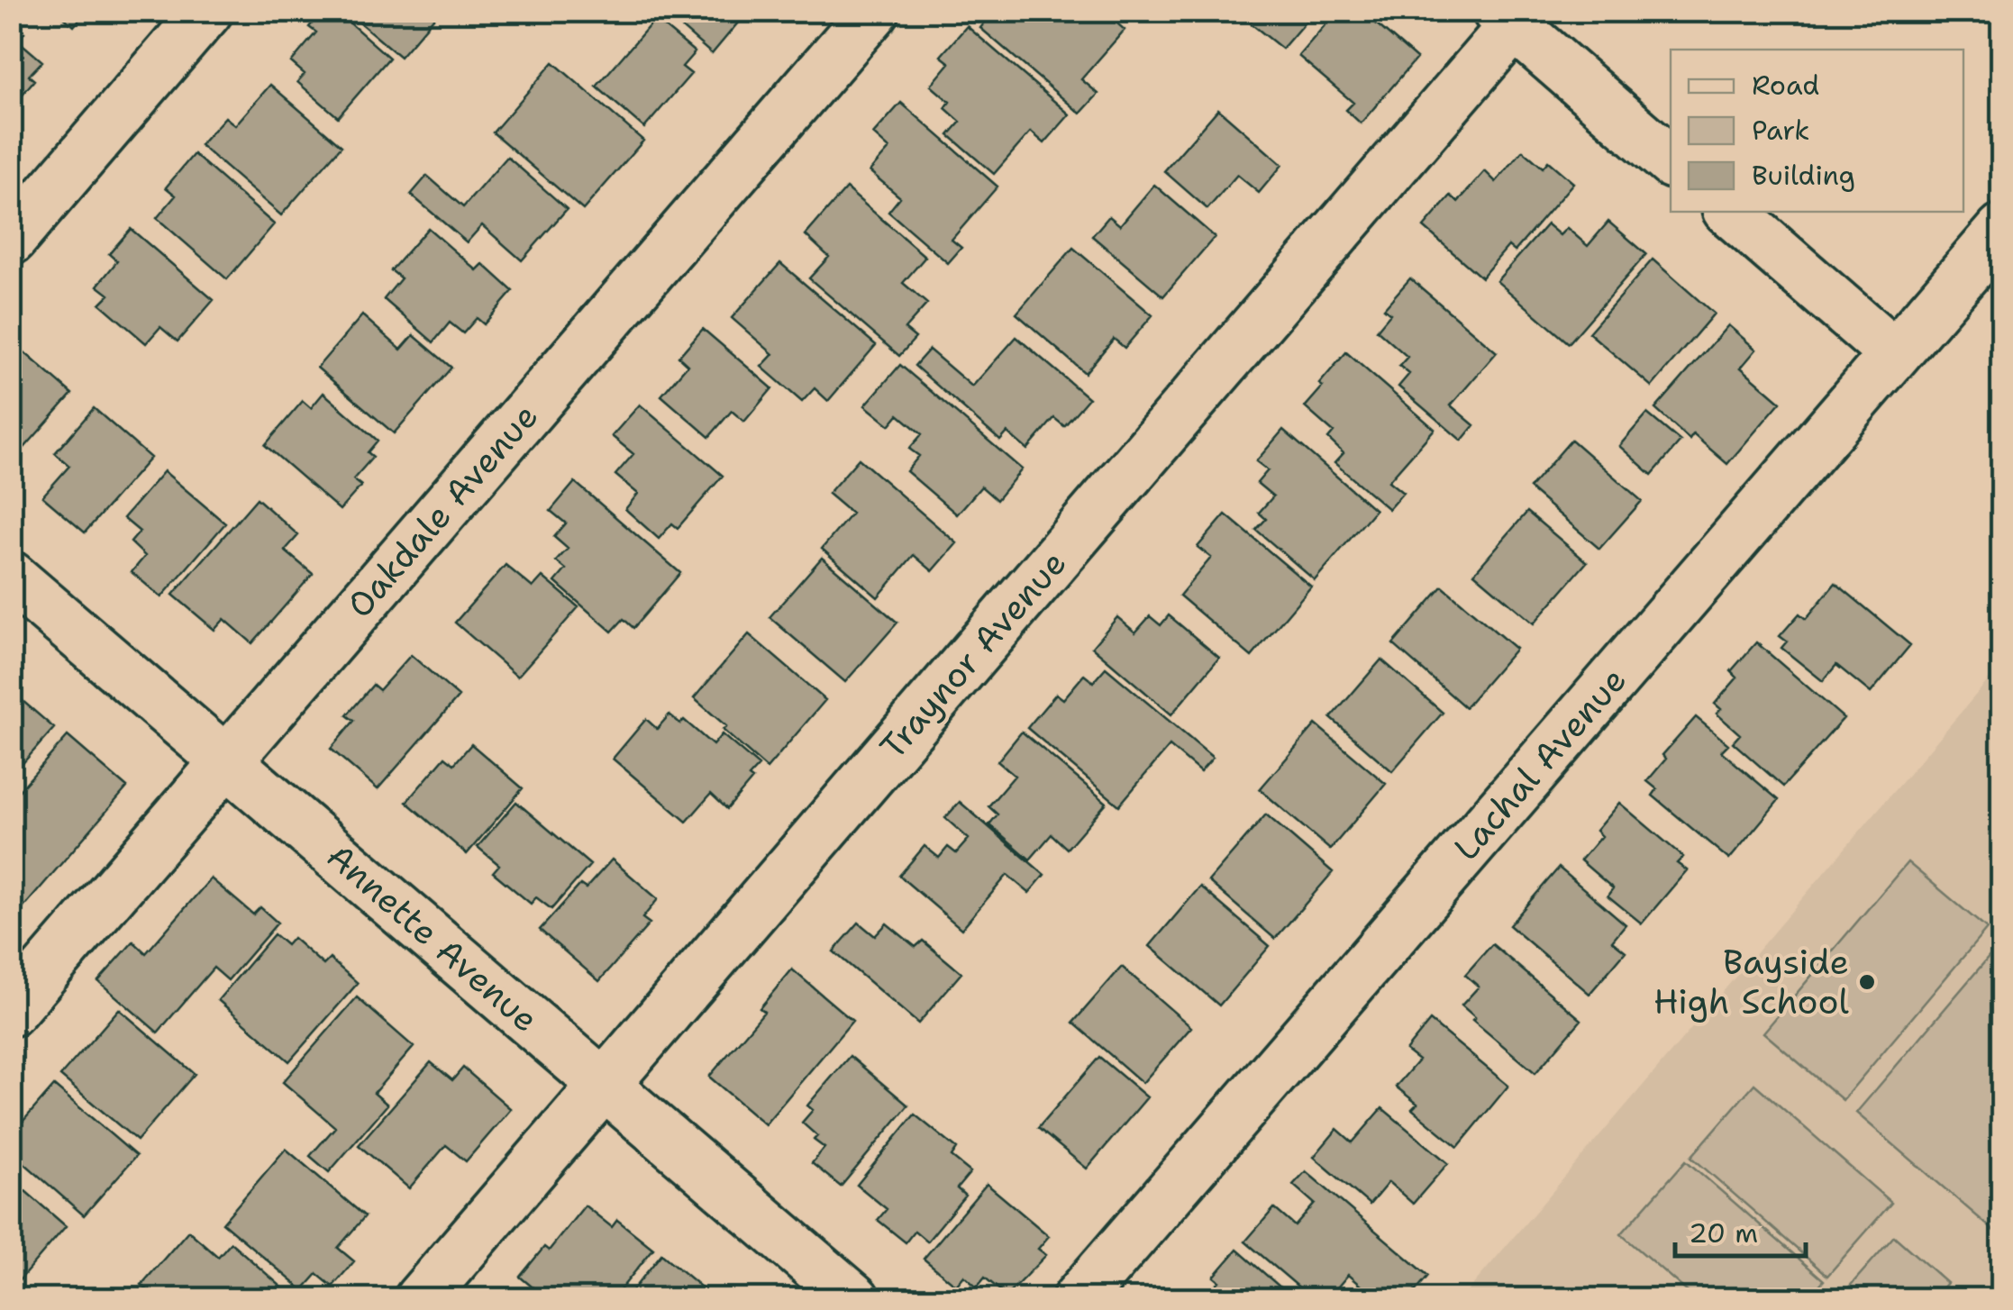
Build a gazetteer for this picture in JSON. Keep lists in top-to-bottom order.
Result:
{
  "streets": {
    "street": [
      "Oakdale Avenue",
      "Traynor Avenue",
      "Lachal Avenue",
      "Annette Avenue"
    ]
  },
  "crossings": [
    ["Oakdale Avenue", "Annette Avenue"],
    ["Traynor Avenue", "Annette Avenue"]
  ],
  "places": ["Bayside High School"],
  "legend": ["Road", "Park", "Building"],
  "scale_bar": "20 m"
}
